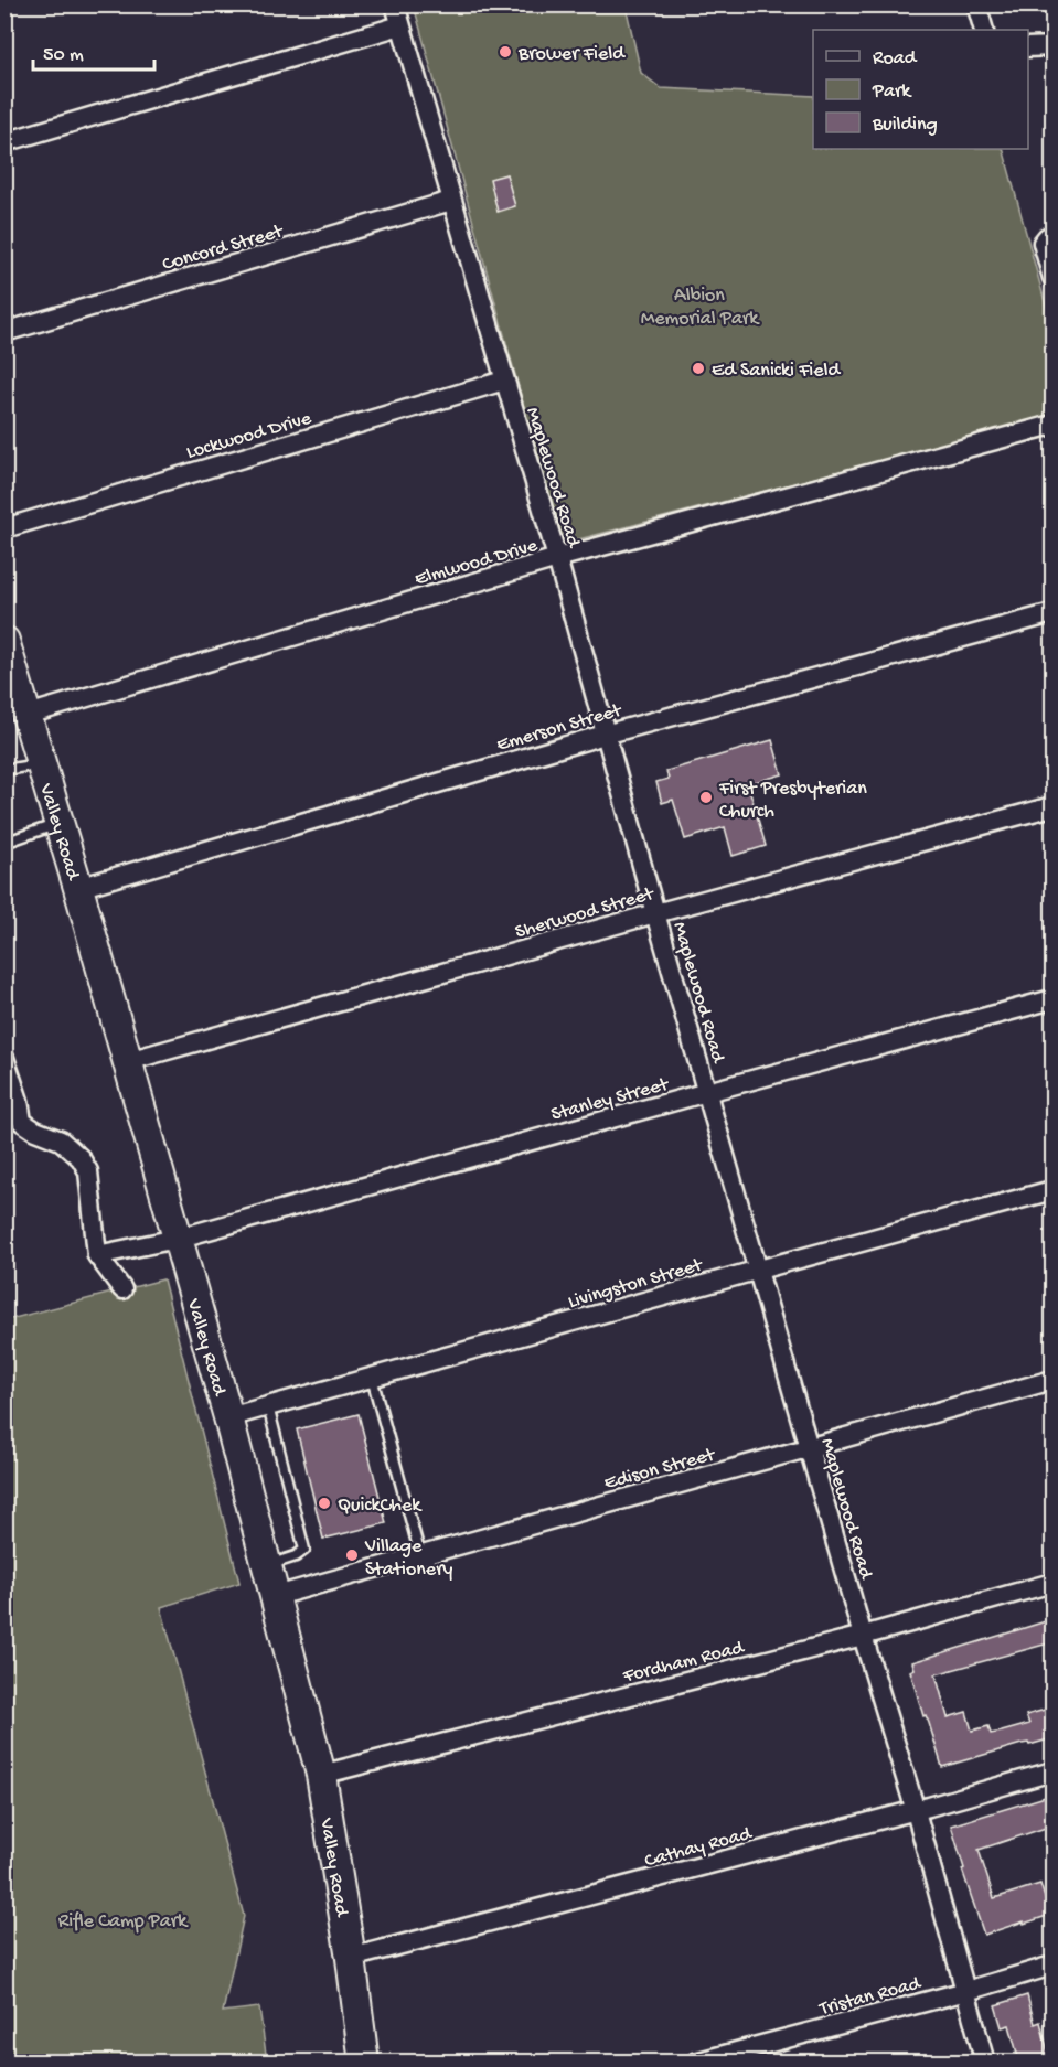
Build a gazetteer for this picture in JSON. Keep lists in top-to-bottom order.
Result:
{
  "streets": {
    "main road": ["Valley Road"],
    "street": [
      "Concord Street",
      "Lockwood Drive",
      "Maplewood Road",
      "Elmwood Drive",
      "Emerson Street",
      "Sherwood Street",
      "Stanley Street",
      "Livingston Street",
      "Edison Street",
      "Fordham Road",
      "Cathay Road",
      "Tristan Road"
    ]
  },
  "crossings": [
    ["Concord Street", "Maplewood Road"],
    ["Lockwood Drive", "Maplewood Road"],
    ["Maplewood Road", "Elmwood Drive"],
    ["Maplewood Road", "Emerson Street"],
    ["Maplewood Road", "Sherwood Street"],
    ["Maplewood Road", "Stanley Street"],
    ["Maplewood Road", "Livingston Street"],
    ["Maplewood Road", "Edison Street"],
    ["Maplewood Road", "Fordham Road"],
    ["Maplewood Road", "Cathay Road"],
    ["Maplewood Road", "Tristan Road"],
    ["Elmwood Drive", "Valley Road"],
    ["Emerson Street", "Valley Road"],
    ["Valley Road", "Sherwood Street"],
    ["Valley Road", "Stanley Street"],
    ["Valley Road", "Livingston Street"],
    ["Valley Road", "Edison Street"],
    ["Valley Road", "Fordham Road"],
    ["Valley Road", "Cathay Road"]
  ],
  "parks": ["Albion Memorial Park", "Rifle Camp Park"],
  "places": [
    "Brower Field",
    "Ed Sanicki Field",
    "First Presbyterian Church",
    "QuickChek",
    "Village Stationery"
  ],
  "legend": ["Road", "Park", "Building"],
  "scale_bar": "50 m"
}
